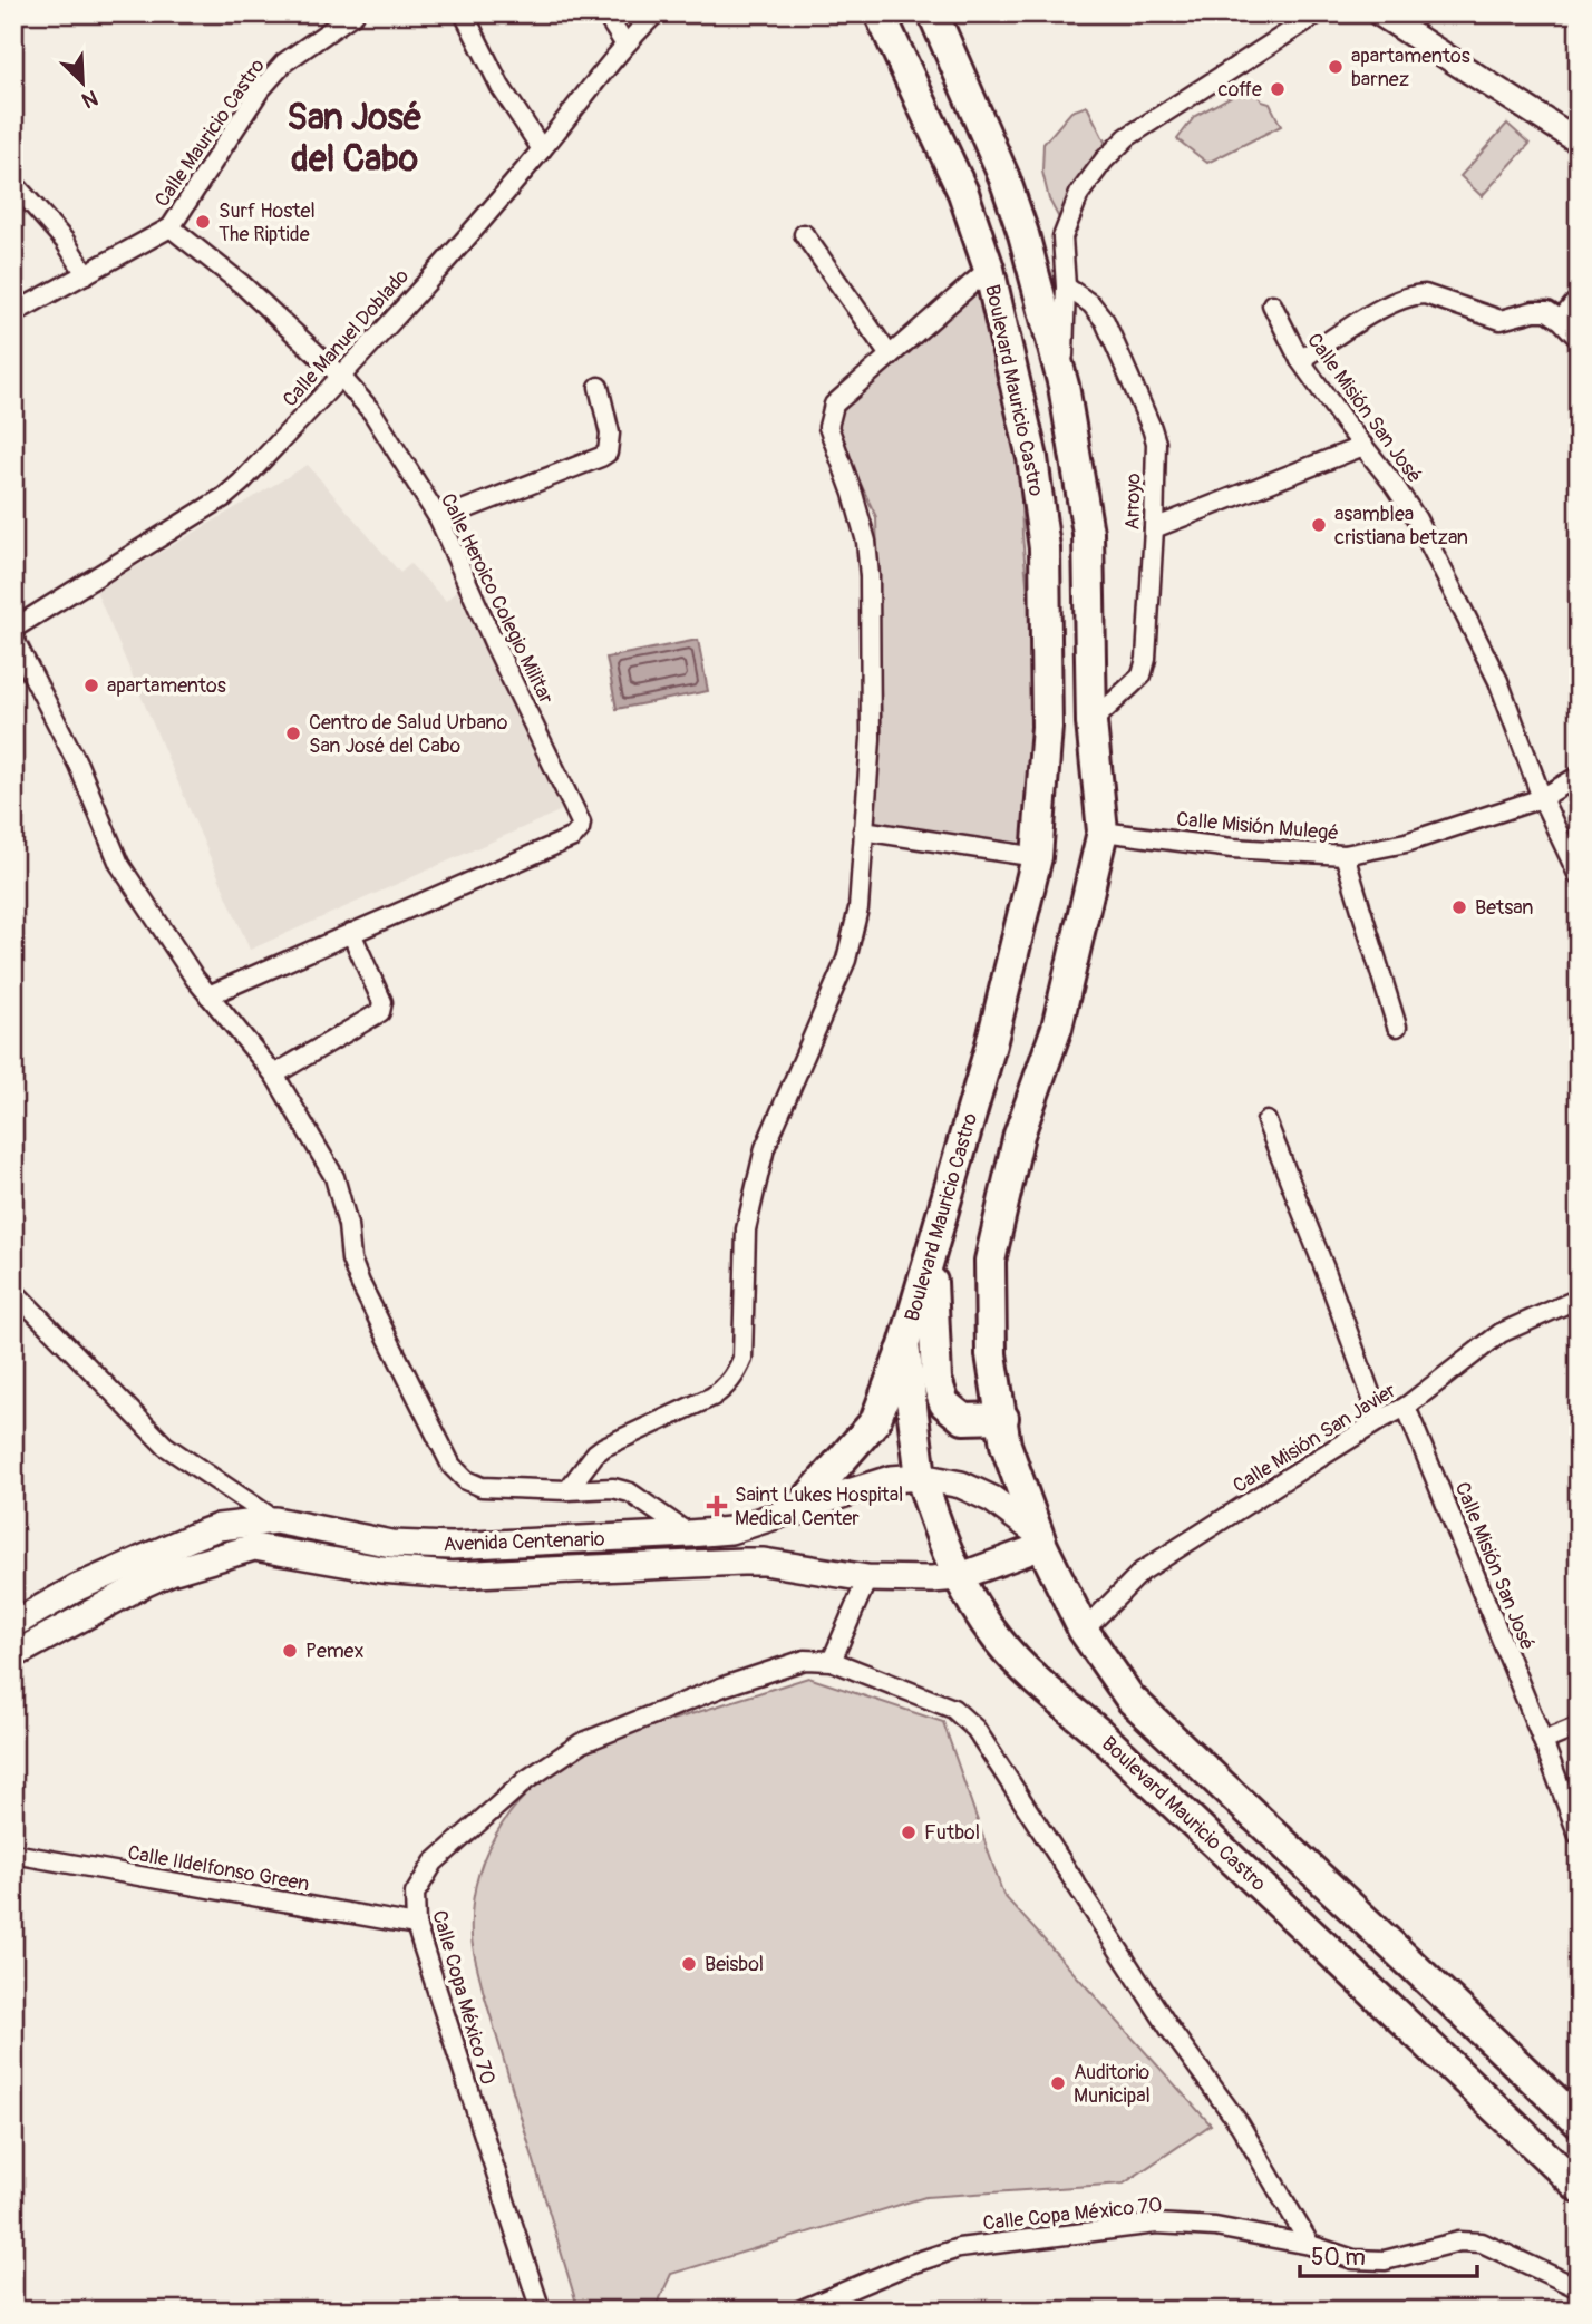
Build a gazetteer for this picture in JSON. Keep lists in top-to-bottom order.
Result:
{
  "streets": {
    "main road": ["Boulevard Mauricio Castro", "Avenida Centenario"],
    "street": [
      "Calle Mauricio Castro",
      "Calle Manuel Doblado",
      "Calle Misión San José",
      "Arroyo",
      "Calle Heroico Colegio Militar",
      "Calle Misión Mulegé",
      "Calle Misión San Javier",
      "Calle Ildelfonso Green",
      "Calle Copa México 70"
    ]
  },
  "crossings": [
    ["Calle Mauricio Castro", "Calle Heroico Colegio Militar"],
    ["Calle Manuel Doblado", "Calle Heroico Colegio Militar"],
    ["Boulevard Mauricio Castro", "Avenida Centenario"],
    ["Calle Misión San José", "Calle Misión Mulegé"],
    ["Calle Misión San José", "Calle Misión San Javier"],
    ["Calle Ildelfonso Green", "Calle Copa México 70"]
  ],
  "districts": ["San José del Cabo"],
  "places": {
    "other": [
      "apartamentos barnez",
      "coffe",
      "Surf Hostel The Riptide",
      "asamblea cristiana betzan",
      "apartamentos",
      "Centro de Salud Urbano San José del Cabo",
      "Betsan",
      "Pemex",
      "Futbol",
      "Beisbol",
      "Auditorio Municipal"
    ],
    "health": ["Saint Lukes Hospital Medical Center"]
  },
  "scale_bar": "50 m",
  "north": "bottom right"
}
